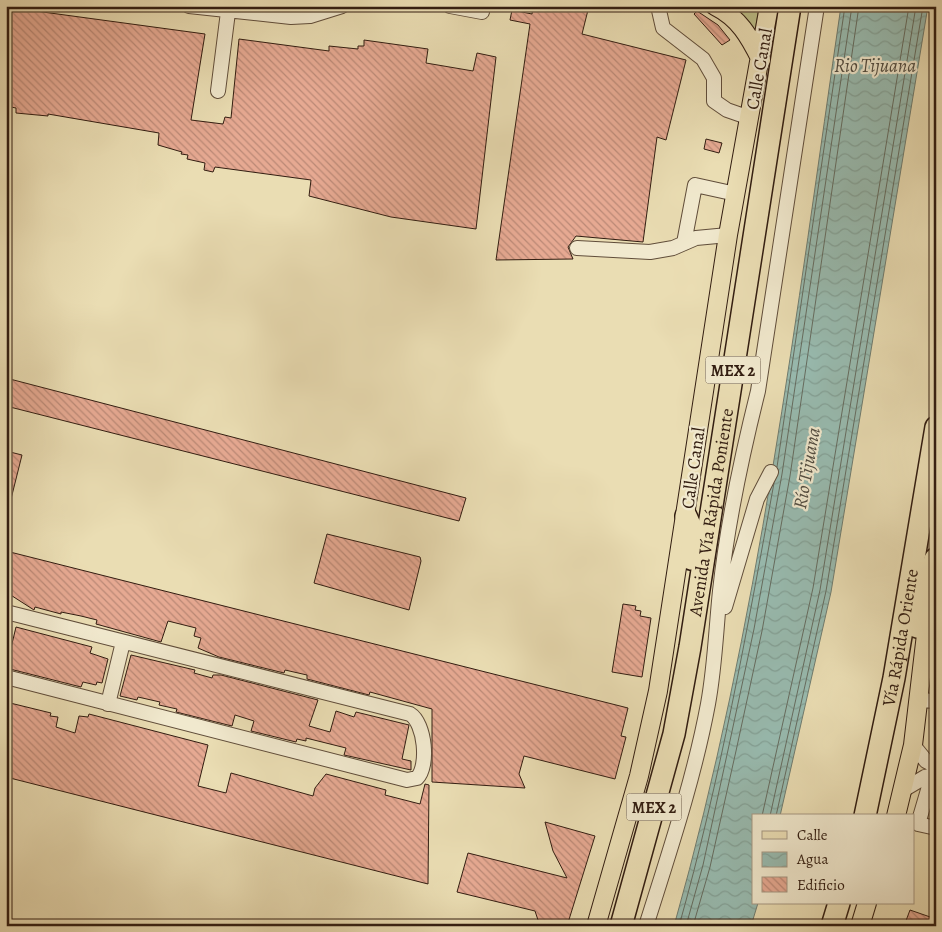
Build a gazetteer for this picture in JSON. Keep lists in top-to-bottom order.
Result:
{
  "streets": {
    "highway": ["MEX 2", "Avenida Vía Rápida Poniente", "Vía Rápida Oriente"],
    "main road": ["Calle Canal"]
  },
  "water": ["Rio Tijuana", "Río Tijuana"],
  "legend": ["Calle", "Agua", "Edificio"]
}
